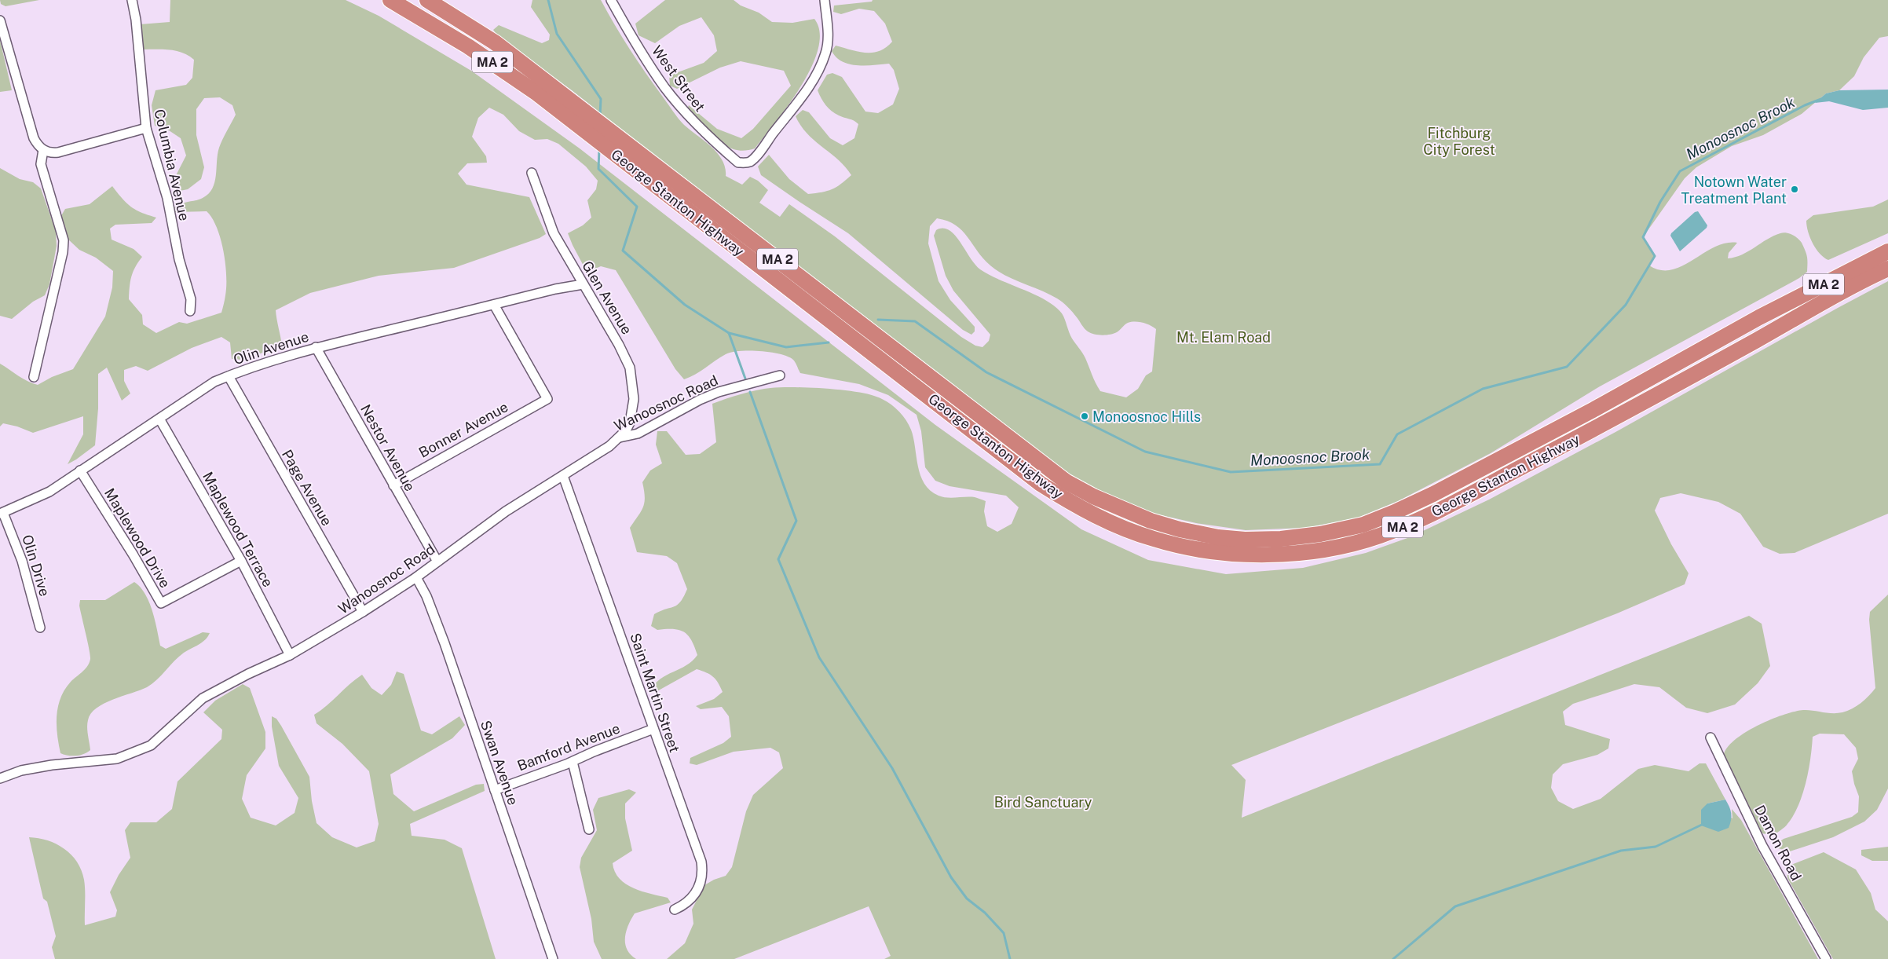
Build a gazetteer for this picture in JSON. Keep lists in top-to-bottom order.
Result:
{
  "streets": {
    "highway": ["MA 2", "George Stanton Highway"],
    "street": [
      "West Street",
      "Columbia Avenue",
      "Glen Avenue",
      "Olin Avenue",
      "Wanoosnoc Road",
      "Bonner Avenue",
      "Nestor Avenue",
      "Page Avenue",
      "Maplewood Terrace",
      "Maplewood Drive",
      "Olin Drive",
      "Saint Martin Street",
      "Bamford Avenue",
      "Swan Avenue",
      "Damon Road"
    ]
  },
  "crossings": [
    ["Glen Avenue", "Olin Avenue"],
    ["Glen Avenue", "Wanoosnoc Road"],
    ["Olin Avenue", "Bonner Avenue"],
    ["Olin Avenue", "Nestor Avenue"],
    ["Olin Avenue", "Page Avenue"],
    ["Olin Avenue", "Maplewood Terrace"],
    ["Olin Avenue", "Maplewood Drive"],
    ["Olin Avenue", "Olin Drive"],
    ["Wanoosnoc Road", "Nestor Avenue"],
    ["Wanoosnoc Road", "Page Avenue"],
    ["Wanoosnoc Road", "Maplewood Terrace"],
    ["Wanoosnoc Road", "Saint Martin Street"],
    ["Wanoosnoc Road", "Swan Avenue"],
    ["Bonner Avenue", "Nestor Avenue"],
    ["Maplewood Terrace", "Maplewood Drive"],
    ["Saint Martin Street", "Bamford Avenue"],
    ["Bamford Avenue", "Swan Avenue"]
  ],
  "water": ["Monoosnoc Brook"],
  "parks": ["Fitchburg City Forest", "Mt. Elam Road", "Bird Sanctuary"],
  "places": ["Notown Water Treatment Plant", "Monoosnoc Hills"]
}
